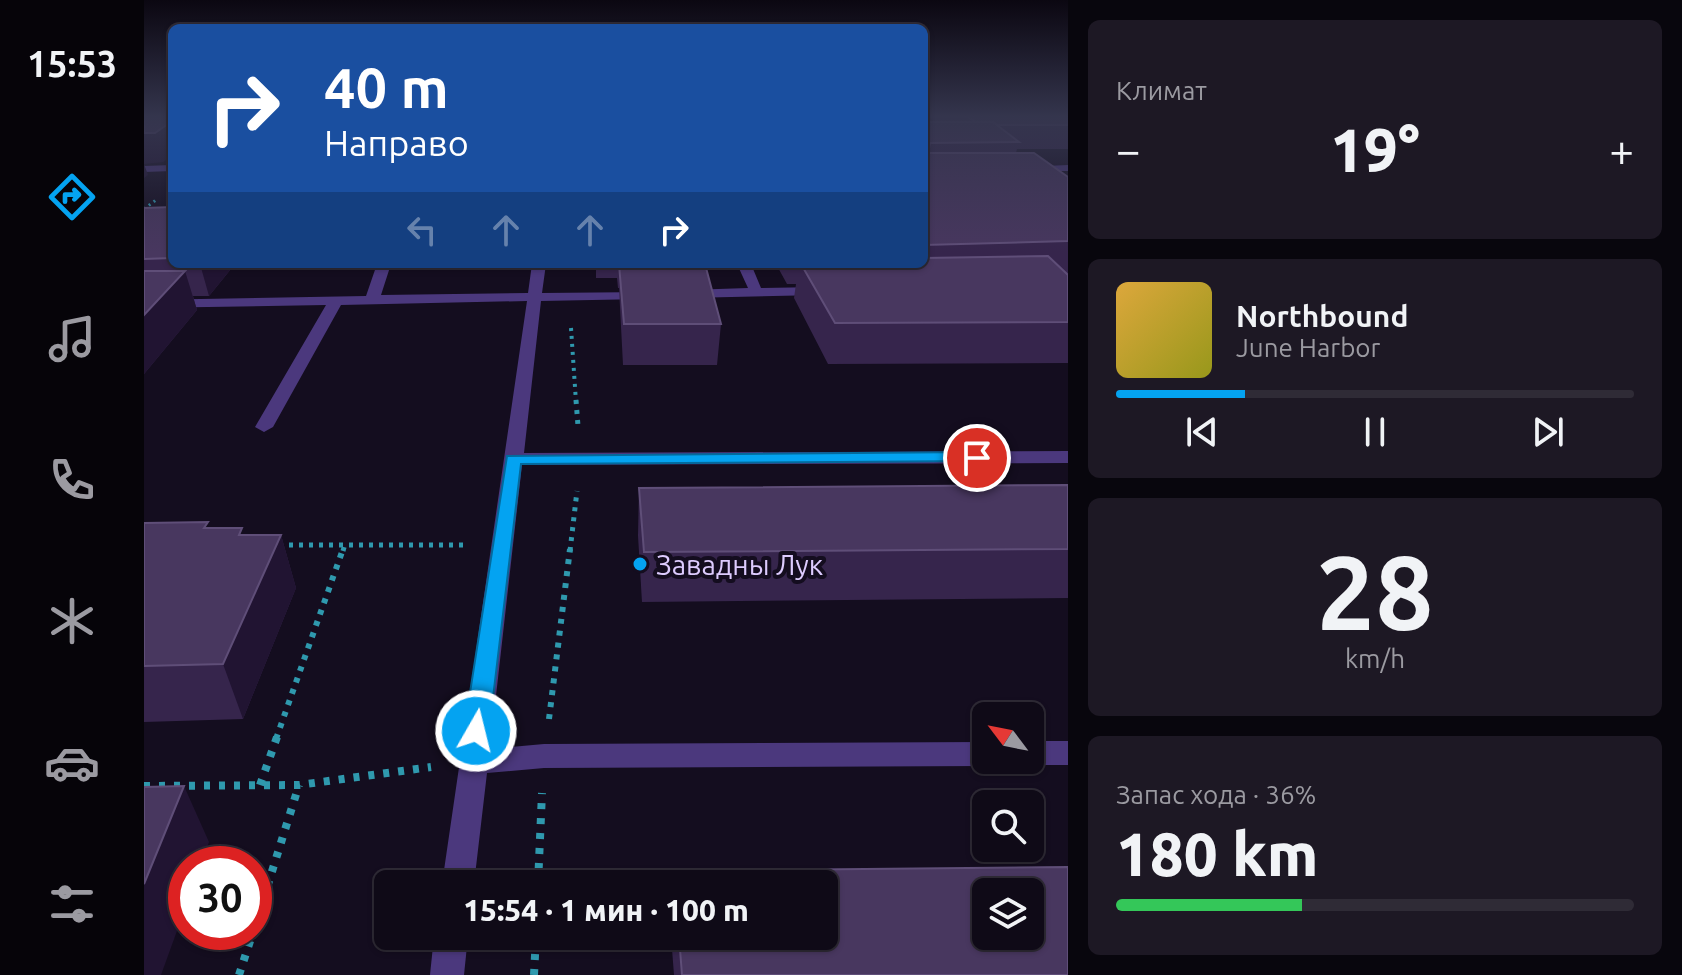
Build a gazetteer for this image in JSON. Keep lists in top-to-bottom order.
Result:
{
  "places": ["Завадны Лук"],
  "north": "top left",
  "page": {
    "tabs": "15:53",
    "tile": [
      "Климат",
      ["28", "km/h"],
      ["Запас хода · 36%", "180 km"]
    ],
    "turn": ["40 m", "Направо"],
    "heat": ["−", "19°", "+"],
    "song": ["Northbound", "June Harbor"],
    "limit": "30",
    "trip": "15:54 · 1 мин · 100 m"
  }
}
